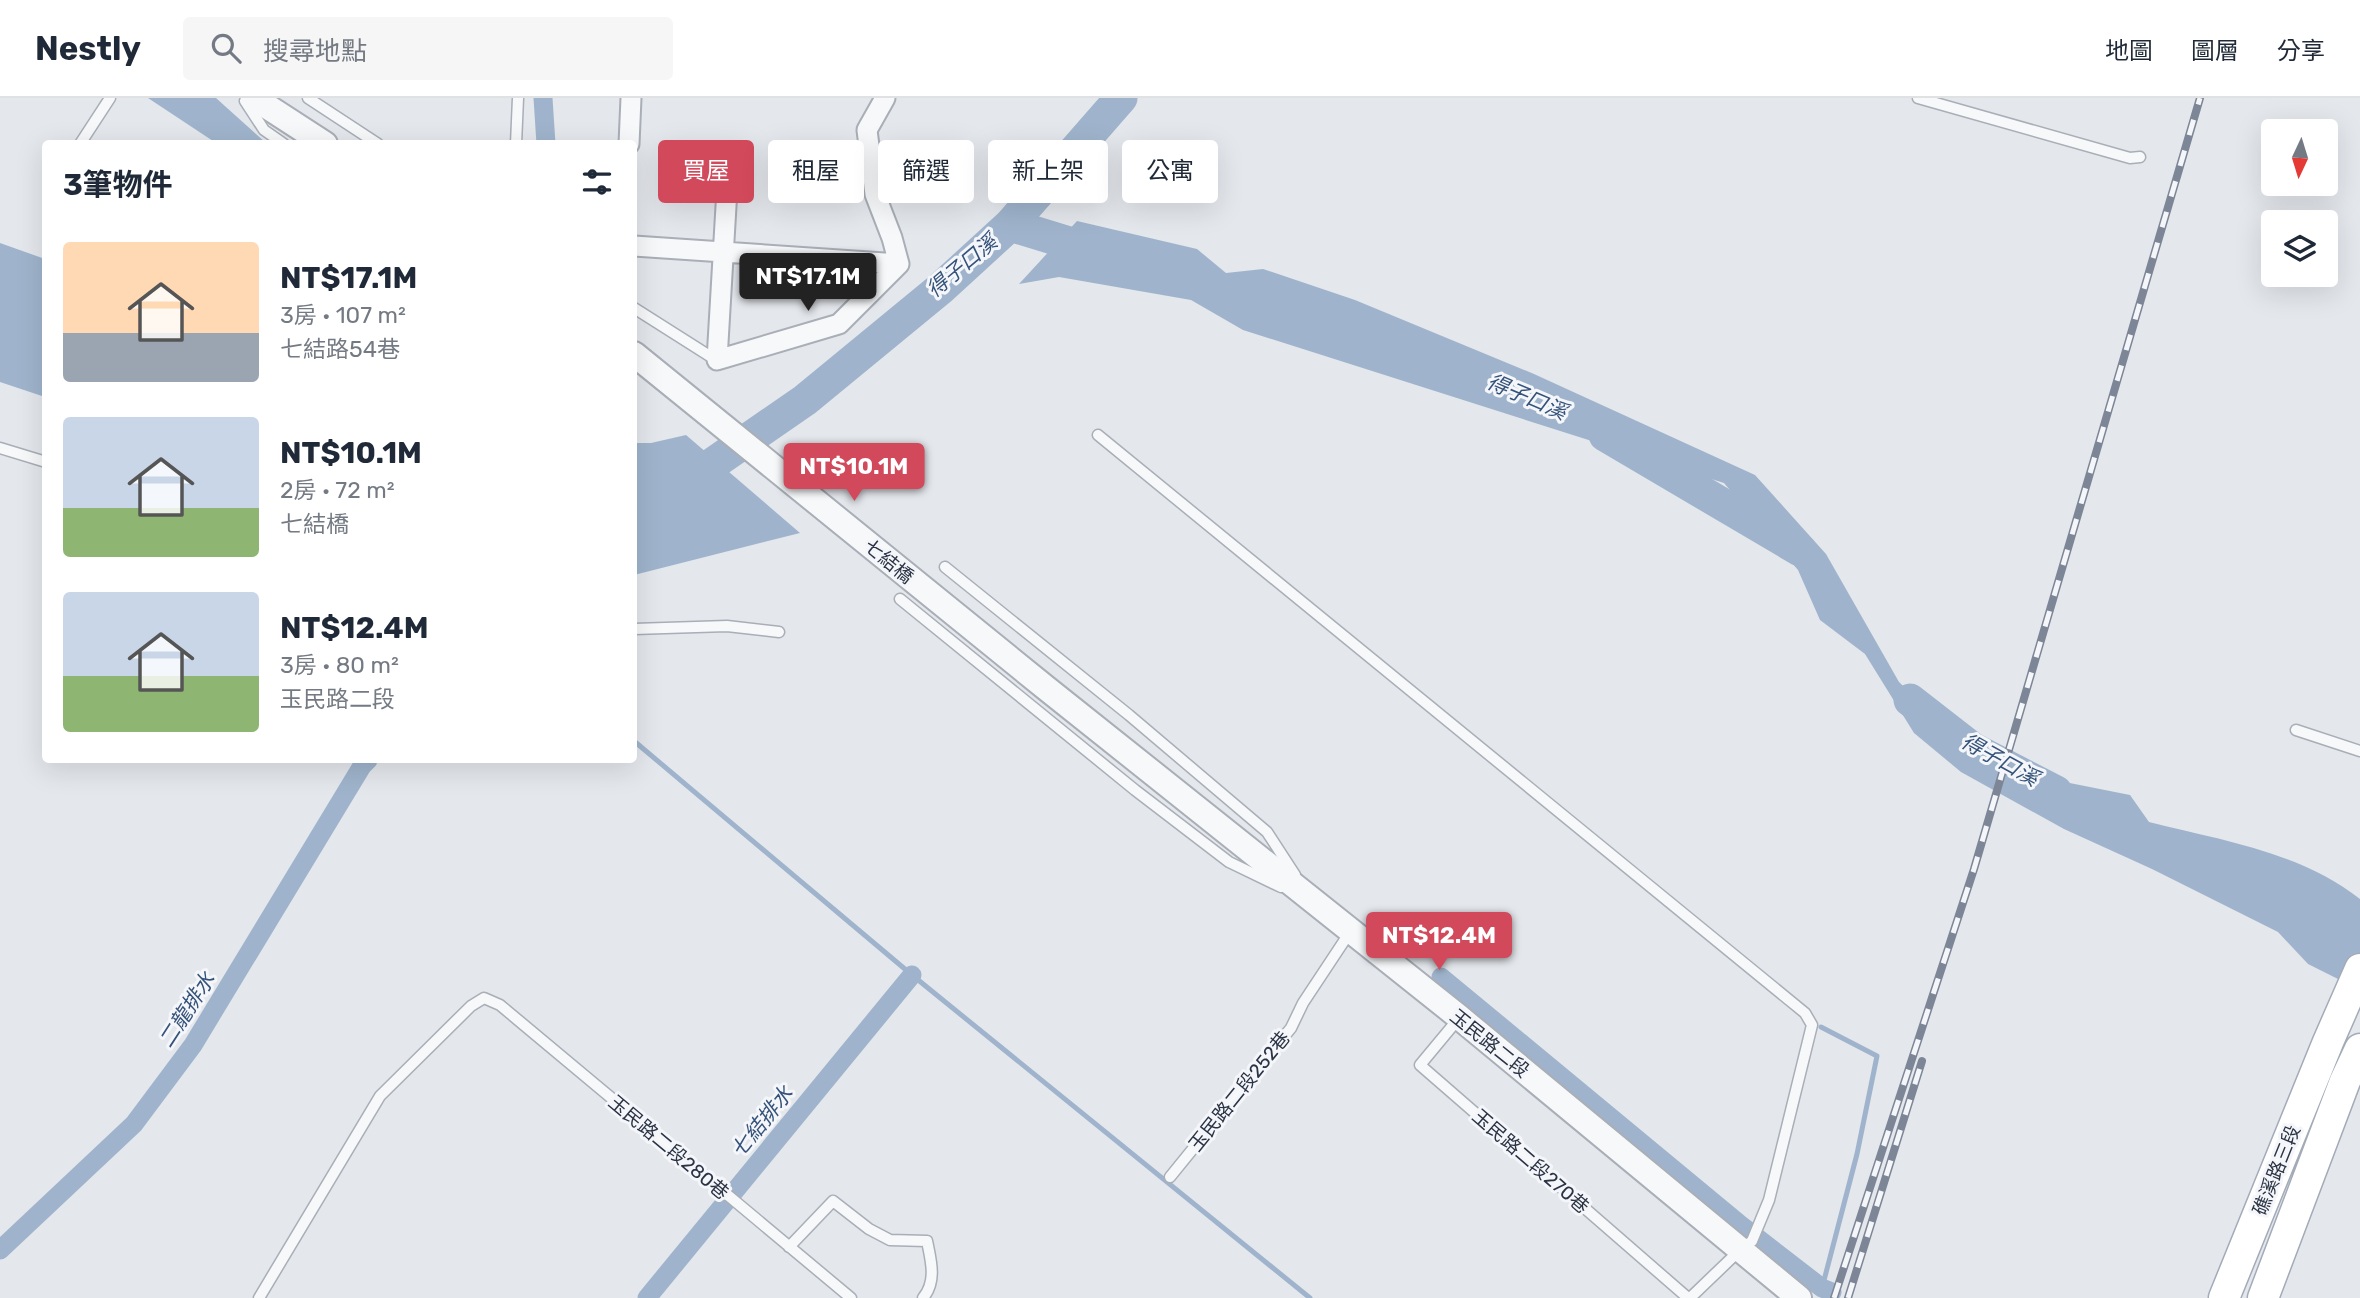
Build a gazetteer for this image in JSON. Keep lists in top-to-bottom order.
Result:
{
  "streets": {
    "main road": ["礁溪路三段"],
    "street": ["七結橋", "玉民路二段"],
    "lane": ["玉民路二段252巷", "玉民路二段280巷", "玉民路二段270巷"]
  },
  "crossings": [
    ["七結橋", "玉民路二段"],
    ["玉民路二段", "玉民路二段252巷"],
    ["玉民路二段", "玉民路二段270巷"]
  ],
  "water": ["得子口溪", "二龍排水", "七結排水"],
  "north": "bottom",
  "page": {
    "header": "Nestly",
    "search": "搜尋地點",
    "nav": ["地圖", "圖層", "分享"],
    "chip": [
      "買屋",
      "租屋",
      "篩選",
      "新上架",
      "公寓"
    ],
    "heading": "3筆物件",
    "list": [
      {
        "name": "NT$17.1M",
        "note": "3房 · 107 m² · 七結路54巷"
      },
      {
        "name": "NT$10.1M",
        "note": "2房 · 72 m² · 七結橋"
      },
      {
        "name": "NT$12.4M",
        "note": "3房 · 80 m² · 玉民路二段"
      }
    ],
    "price": ["NT$17.1M", "NT$10.1M", "NT$12.4M"]
  }
}
